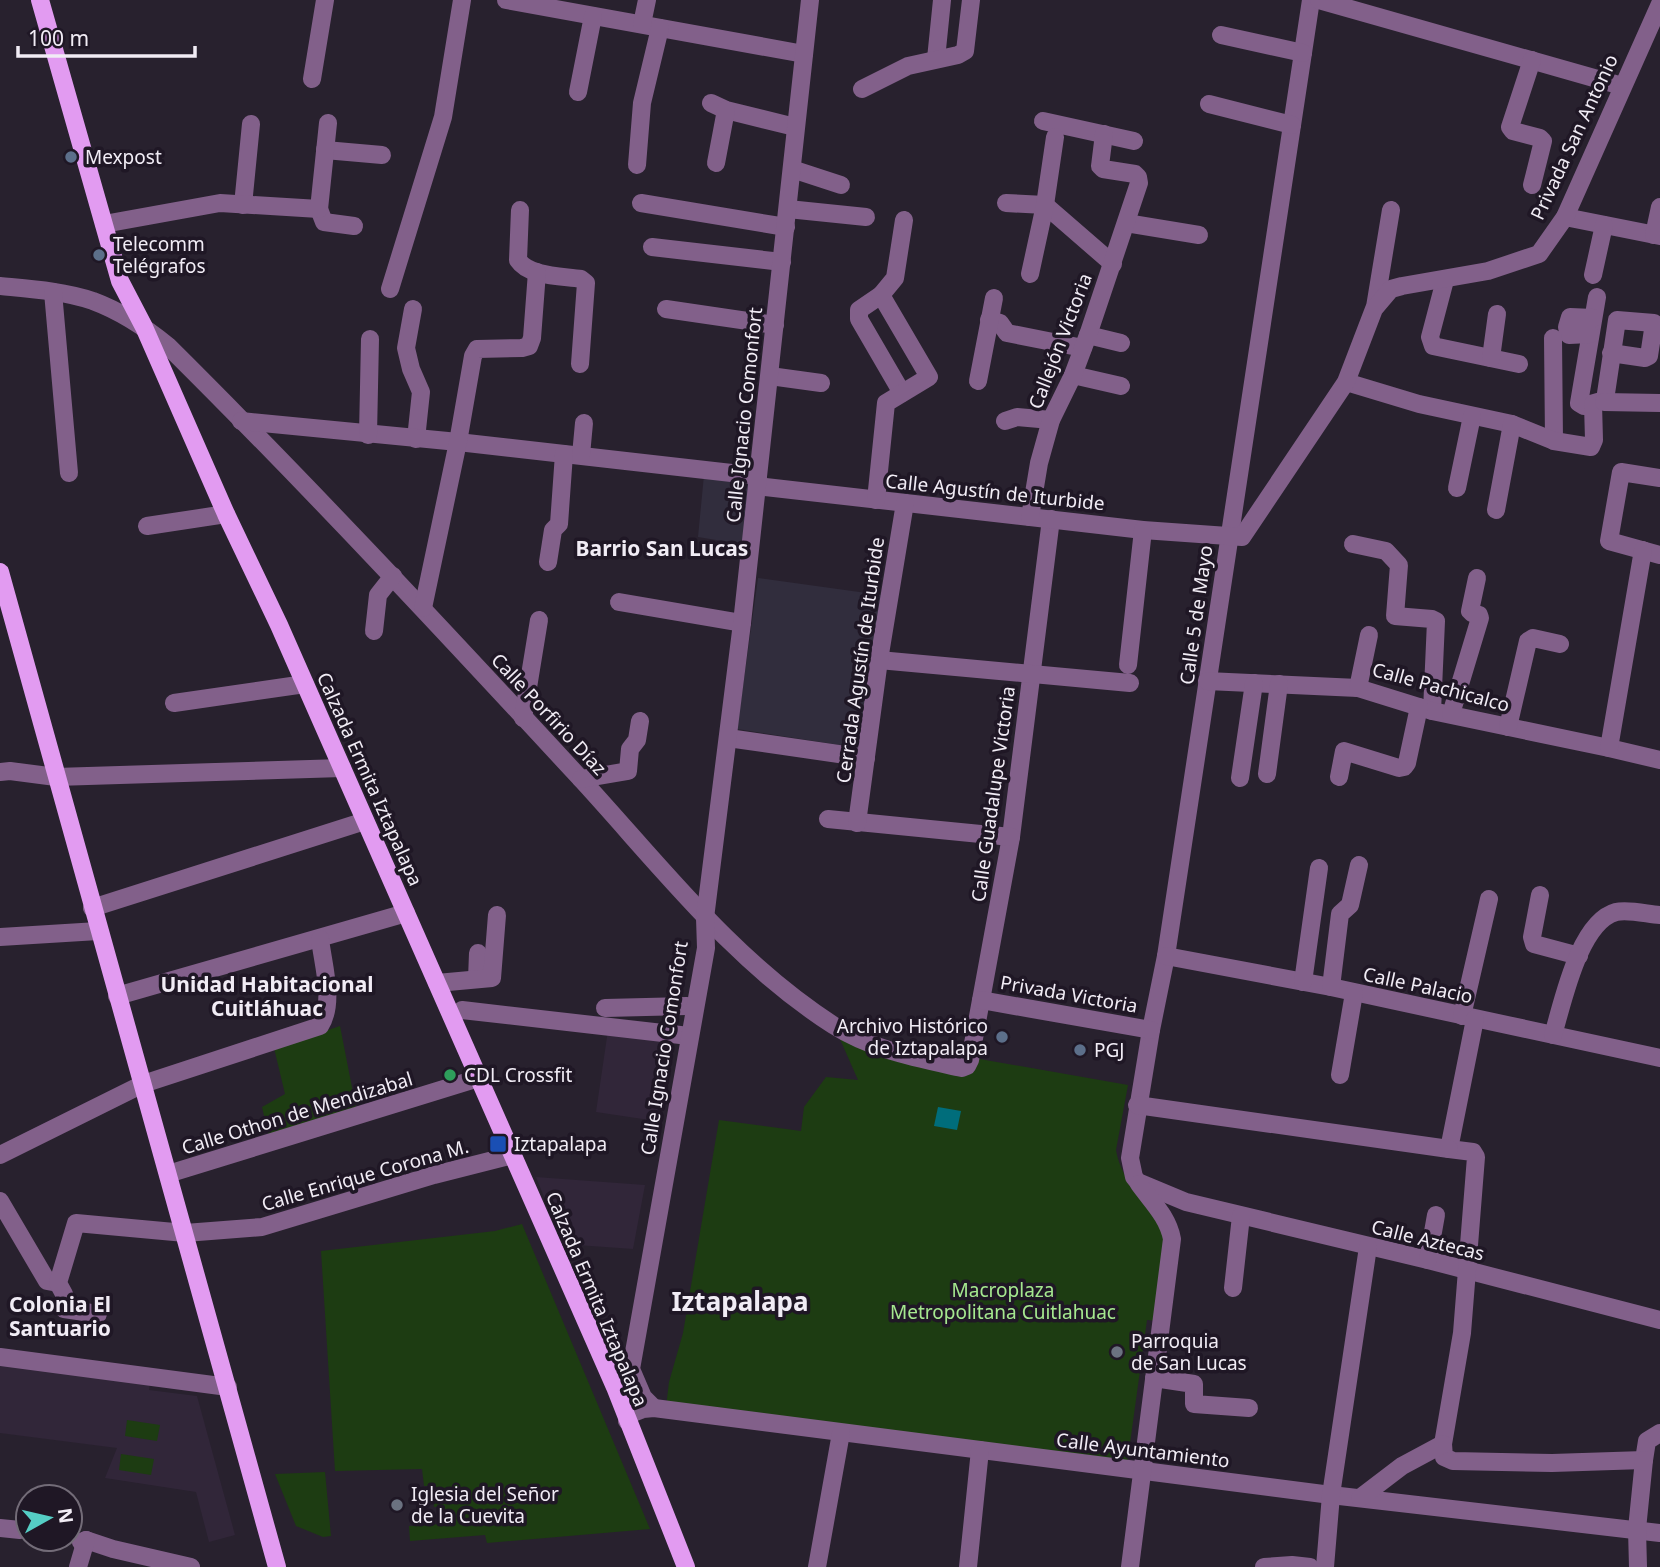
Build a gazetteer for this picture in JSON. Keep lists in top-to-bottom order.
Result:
{
  "streets": {
    "main road": ["Calzada Ermita Iztapalapa"],
    "street": [
      "Privada San Antonio",
      "Callejón Victoria",
      "Calle Ignacio Comonfort",
      "Calle Agustín de Iturbide",
      "Calle 5 de Mayo",
      "Cerrada Agustín de Iturbide",
      "Calle Pachicalco",
      "Calle Porfirio Díaz",
      "Calle Guadalupe Victoria",
      "Calle Palacio",
      "Privada Victoria",
      "Calle Othon de Mendizabal",
      "Calle Enrique Corona M.",
      "Calle Aztecas",
      "Calle Ayuntamiento"
    ]
  },
  "crossings": [
    ["Privada San Antonio", "Calle Agustín de Iturbide"],
    ["Privada San Antonio", "Calle 5 de Mayo"],
    ["Callejón Victoria", "Calle Agustín de Iturbide"],
    ["Calle Ignacio Comonfort", "Calle Agustín de Iturbide"],
    ["Calle Ignacio Comonfort", "Calle Porfirio Díaz"],
    ["Calle Ignacio Comonfort", "Calzada Ermita Iztapalapa"],
    ["Calle Ignacio Comonfort", "Calle Ayuntamiento"],
    ["Calle Agustín de Iturbide", "Calle 5 de Mayo"],
    ["Calle Agustín de Iturbide", "Cerrada Agustín de Iturbide"],
    ["Calle Agustín de Iturbide", "Calle Porfirio Díaz"],
    ["Calle Agustín de Iturbide", "Calle Guadalupe Victoria"],
    ["Calle 5 de Mayo", "Calle Pachicalco"],
    ["Calle 5 de Mayo", "Calle Palacio"],
    ["Calle 5 de Mayo", "Privada Victoria"],
    ["Calle 5 de Mayo", "Calle Aztecas"],
    ["Calle Porfirio Díaz", "Calzada Ermita Iztapalapa"],
    ["Calle Porfirio Díaz", "Calle Guadalupe Victoria"],
    ["Calzada Ermita Iztapalapa", "Calle Othon de Mendizabal"],
    ["Calzada Ermita Iztapalapa", "Calle Enrique Corona M."],
    ["Calle Guadalupe Victoria", "Privada Victoria"]
  ],
  "districts": [
    "Barrio San Lucas",
    "Unidad Habitacional Cuitláhuac",
    "Iztapalapa",
    "Colonia El Santuario"
  ],
  "parks": ["Macroplaza Metropolitana Cuitlahuac"],
  "places": {
    "other": [
      "Mexpost",
      "Telecomm Telégrafos",
      "Archivo Histórico de Iztapalapa",
      "PGJ",
      "CDL Crossfit",
      "Parroquia de San Lucas",
      "Iglesia del Señor de la Cuevita"
    ],
    "transit": ["Iztapalapa"]
  },
  "scale_bar": "100 m",
  "north": "right"
}
